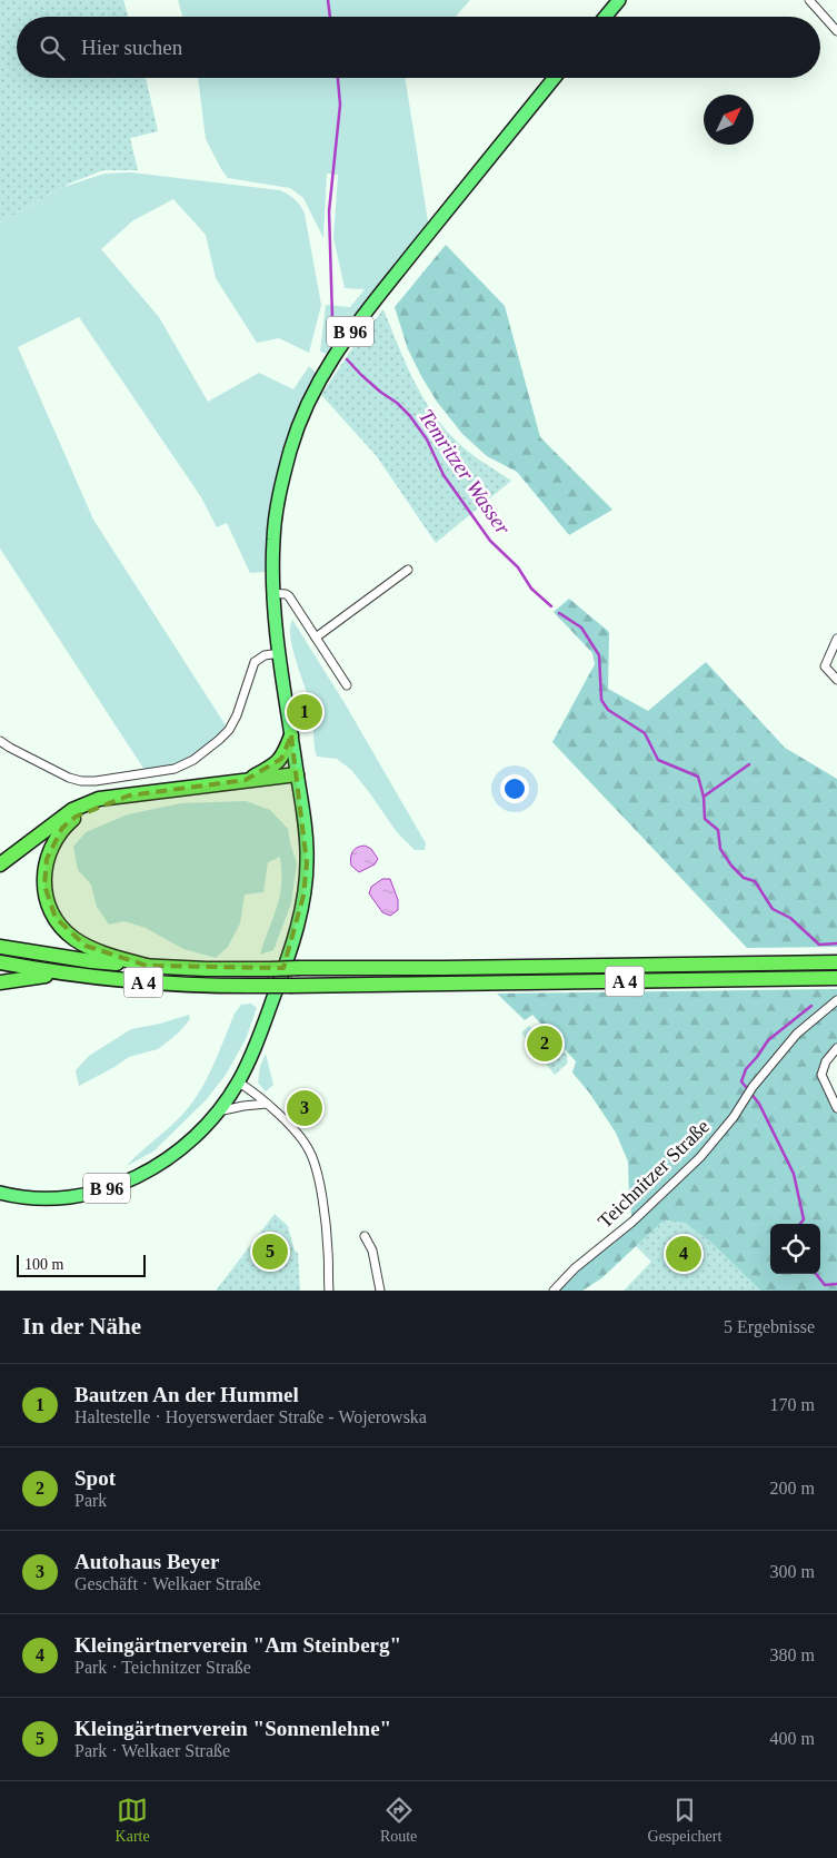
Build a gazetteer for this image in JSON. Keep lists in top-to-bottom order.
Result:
{
  "streets": {
    "highway": ["A 4"],
    "main road": ["B 96"],
    "street": ["Teichnitzer Straße"]
  },
  "water": ["Temritzer Wasser"],
  "scale_bar": "100 m",
  "north": "top right",
  "page": {
    "search": "Hier suchen",
    "pins": [
      "1",
      "2",
      "3",
      "5",
      "4"
    ],
    "scale": "100 m",
    "heading": ["In der Nähe", "5 Ergebnisse"],
    "list": [
      {
        "mark": "1",
        "name": "Bautzen An der Hummel",
        "note": "Haltestelle · Hoyerswerdaer Straße - Wojerowska",
        "value": "170 m"
      },
      {
        "mark": "2",
        "name": "Spot",
        "note": "Park",
        "value": "200 m"
      },
      {
        "mark": "3",
        "name": "Autohaus Beyer",
        "note": "Geschäft · Welkaer Straße",
        "value": "300 m"
      },
      {
        "mark": "4",
        "name": "Kleingärtnerverein \"Am Steinberg\"",
        "note": "Park · Teichnitzer Straße",
        "value": "380 m"
      },
      {
        "mark": "5",
        "name": "Kleingärtnerverein \"Sonnenlehne\"",
        "note": "Park · Welkaer Straße",
        "value": "400 m"
      }
    ],
    "nav": ["Karte", "Route", "Gespeichert"]
  }
}
